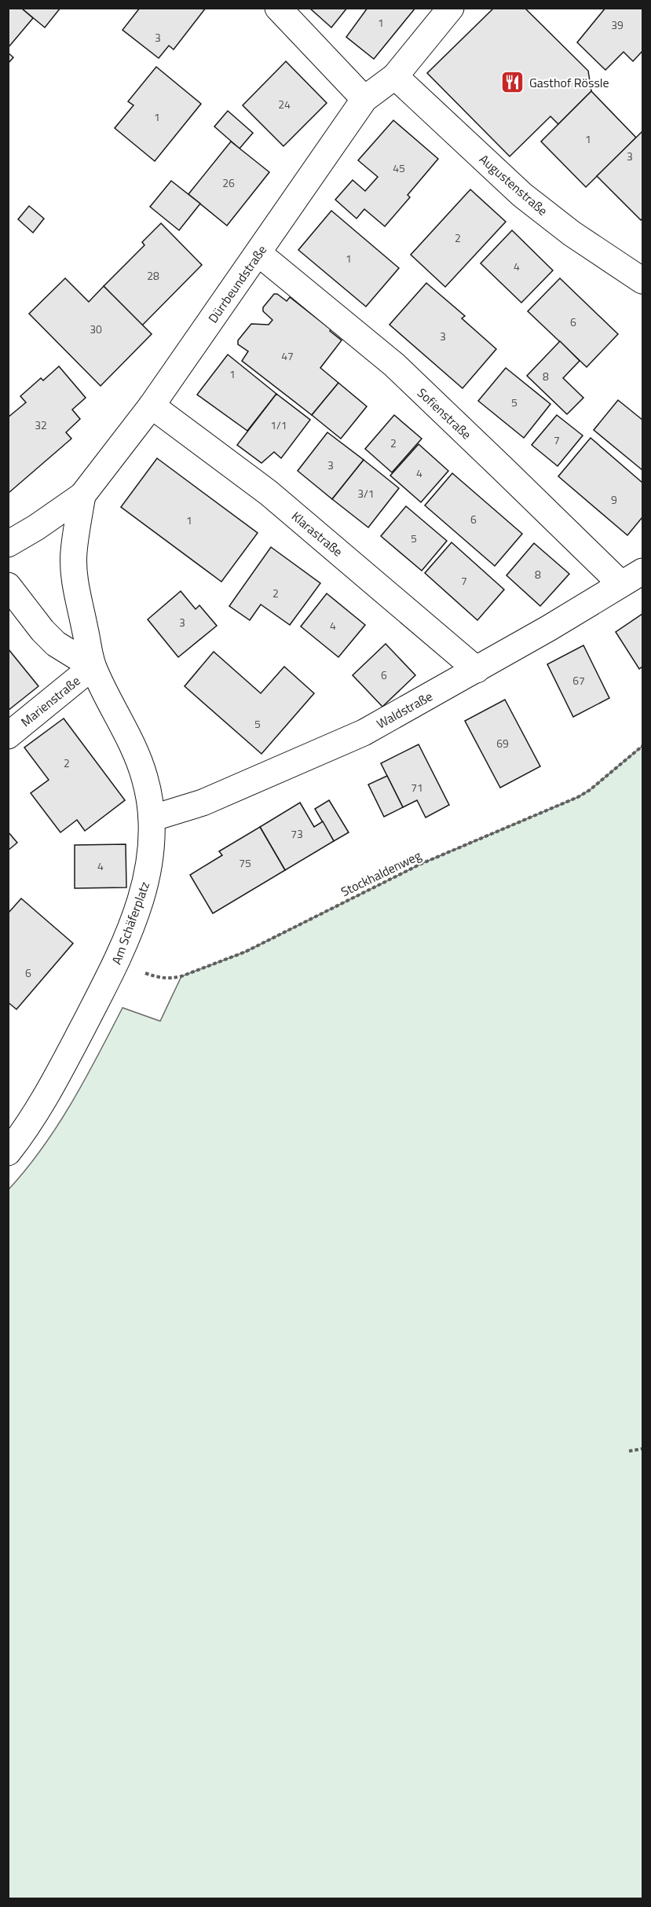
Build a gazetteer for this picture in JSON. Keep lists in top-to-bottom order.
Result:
{
  "streets": {
    "street": [
      "Augustenstraße",
      "Dürrbeundstraße",
      "Sofienstraße",
      "Klarastraße",
      "Marienstraße",
      "Waldstraße",
      "Am Schäferplatz"
    ],
    "path": ["Stockhaldenweg"]
  },
  "crossings": [
    ["Augustenstraße", "Dürrbeundstraße"],
    ["Dürrbeundstraße", "Sofienstraße"],
    ["Dürrbeundstraße", "Klarastraße"],
    ["Dürrbeundstraße", "Am Schäferplatz"],
    ["Sofienstraße", "Waldstraße"],
    ["Klarastraße", "Waldstraße"],
    ["Marienstraße", "Am Schäferplatz"],
    ["Waldstraße", "Am Schäferplatz"],
    ["Stockhaldenweg", "Am Schäferplatz"]
  ],
  "places": {
    "restaurant": ["Gasthof Rössle"]
  },
  "house_numbers": [
    "1",
    "39",
    "3",
    "24",
    "1",
    "1",
    "3",
    "45",
    "26",
    "2",
    "1",
    "4",
    "28",
    "6",
    "30",
    "3",
    "47",
    "1",
    "8",
    "5",
    "32",
    "1/1",
    "7",
    "2",
    "3",
    "4",
    "3/1",
    "9",
    "6",
    "1",
    "5",
    "8",
    "7",
    "2",
    "3",
    "4",
    "6",
    "67",
    "5",
    "69",
    "2",
    "71",
    "73",
    "75",
    "4",
    "6"
  ]
}
